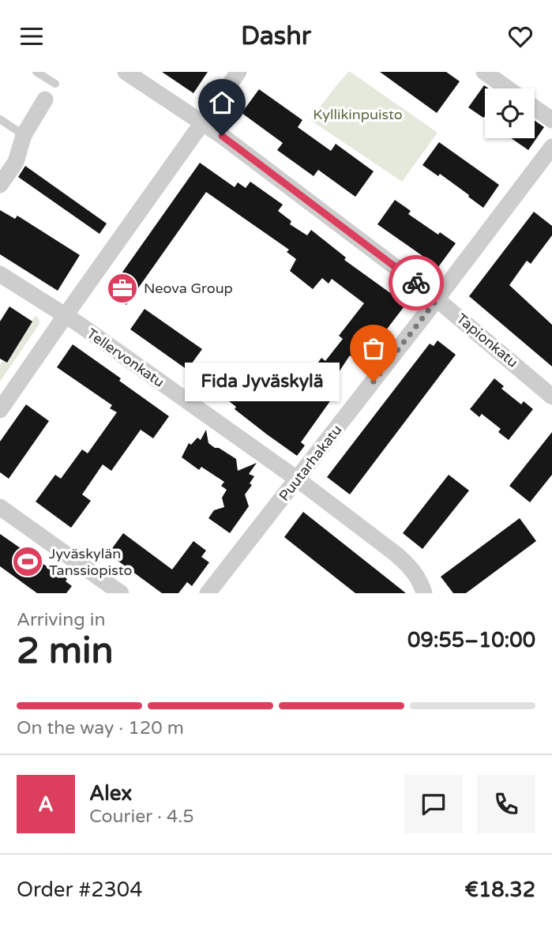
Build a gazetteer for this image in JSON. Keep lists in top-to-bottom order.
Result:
{
  "streets": {
    "street": ["Tapionkatu", "Tellervonkatu", "Puutarhakatu"]
  },
  "crossings": [
    ["Tapionkatu", "Puutarhakatu"],
    ["Tellervonkatu", "Puutarhakatu"]
  ],
  "parks": ["Kyllikinpuisto"],
  "places": {
    "office": ["Neova Group"],
    "other": ["Fida Jyväskylä"],
    "sports": ["Jyväskylän Tanssiopisto"]
  },
  "page": {
    "header": "Dashr",
    "bubble": "Fida Jyväskylä",
    "heading": ["2 min", "Arriving in", "09:55–10:00"],
    "panel": [
      "Alex",
      "Courier · 4.5",
      "Order #2304",
      "€18.32"
    ],
    "bar": "On the way · 120 m",
    "round": "A"
  }
}
